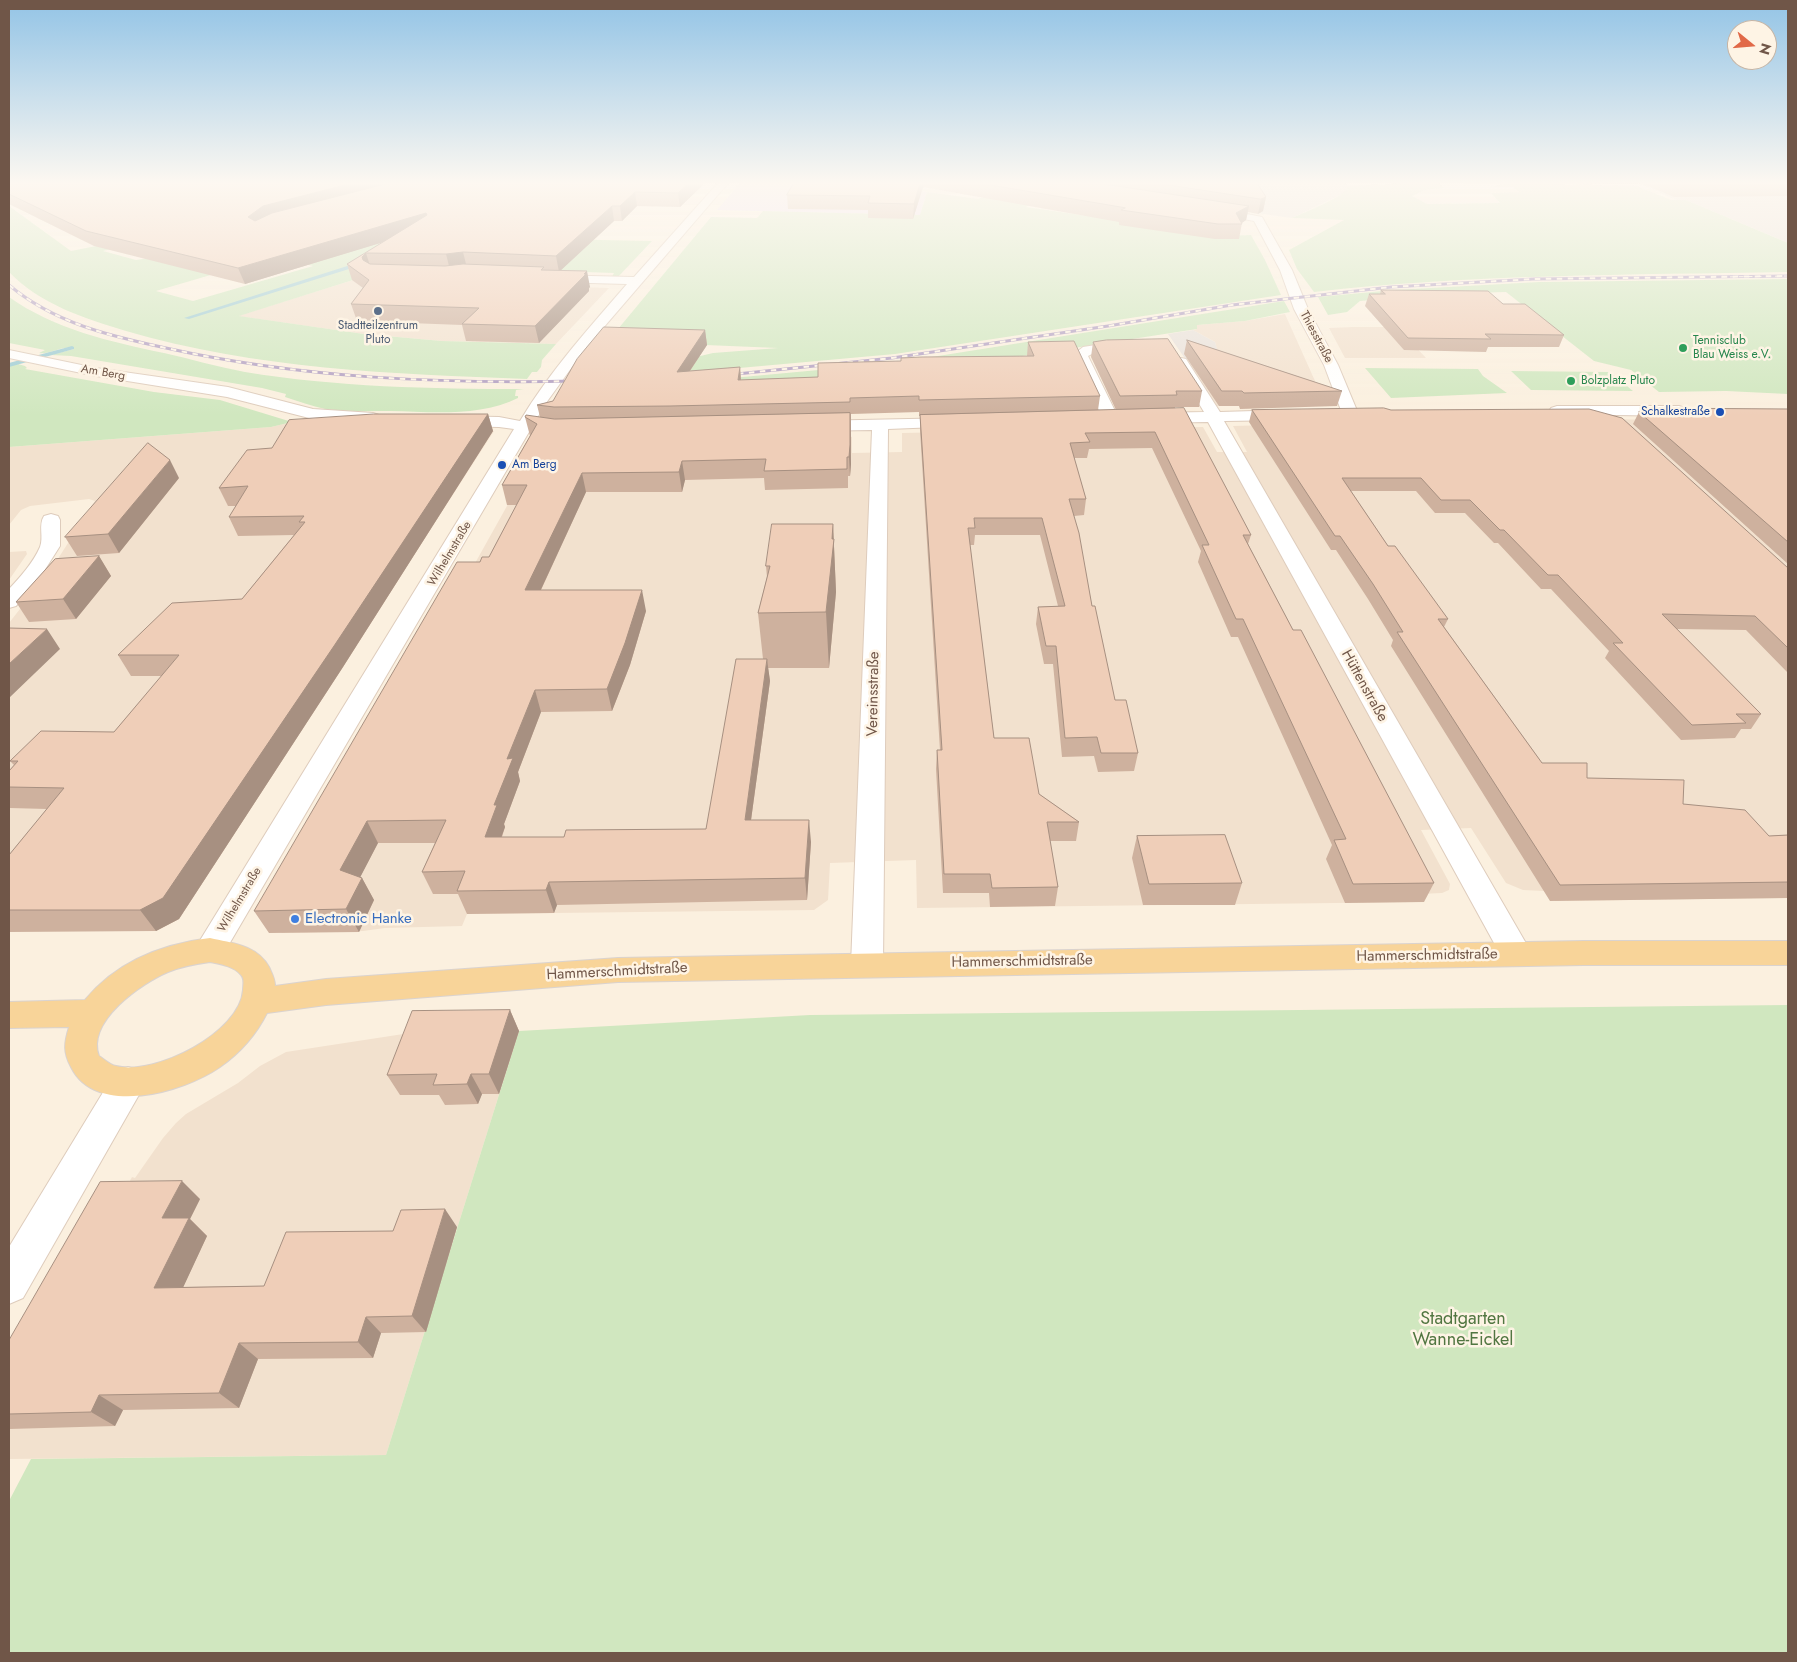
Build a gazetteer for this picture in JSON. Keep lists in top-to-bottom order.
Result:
{
  "streets": {
    "main road": ["Hammerschmidtstraße"],
    "street": [
      "Thiesstraße",
      "Am Berg",
      "Wilhelmstraße",
      "Hüttenstraße",
      "Vereinsstraße"
    ]
  },
  "crossings": [
    ["Wilhelmstraße", "Hammerschmidtstraße"],
    ["Hüttenstraße", "Hammerschmidtstraße"],
    ["Vereinsstraße", "Hammerschmidtstraße"]
  ],
  "parks": ["Stadtgarten Wanne-Eickel"],
  "places": [
    "Stadtteilzentrum Pluto",
    "Tennisclub Blau Weiss e.V.",
    "Bolzplatz Pluto",
    "Schalkestraße",
    "Am Berg",
    "Electronic Hanke"
  ],
  "north": "right"
}
